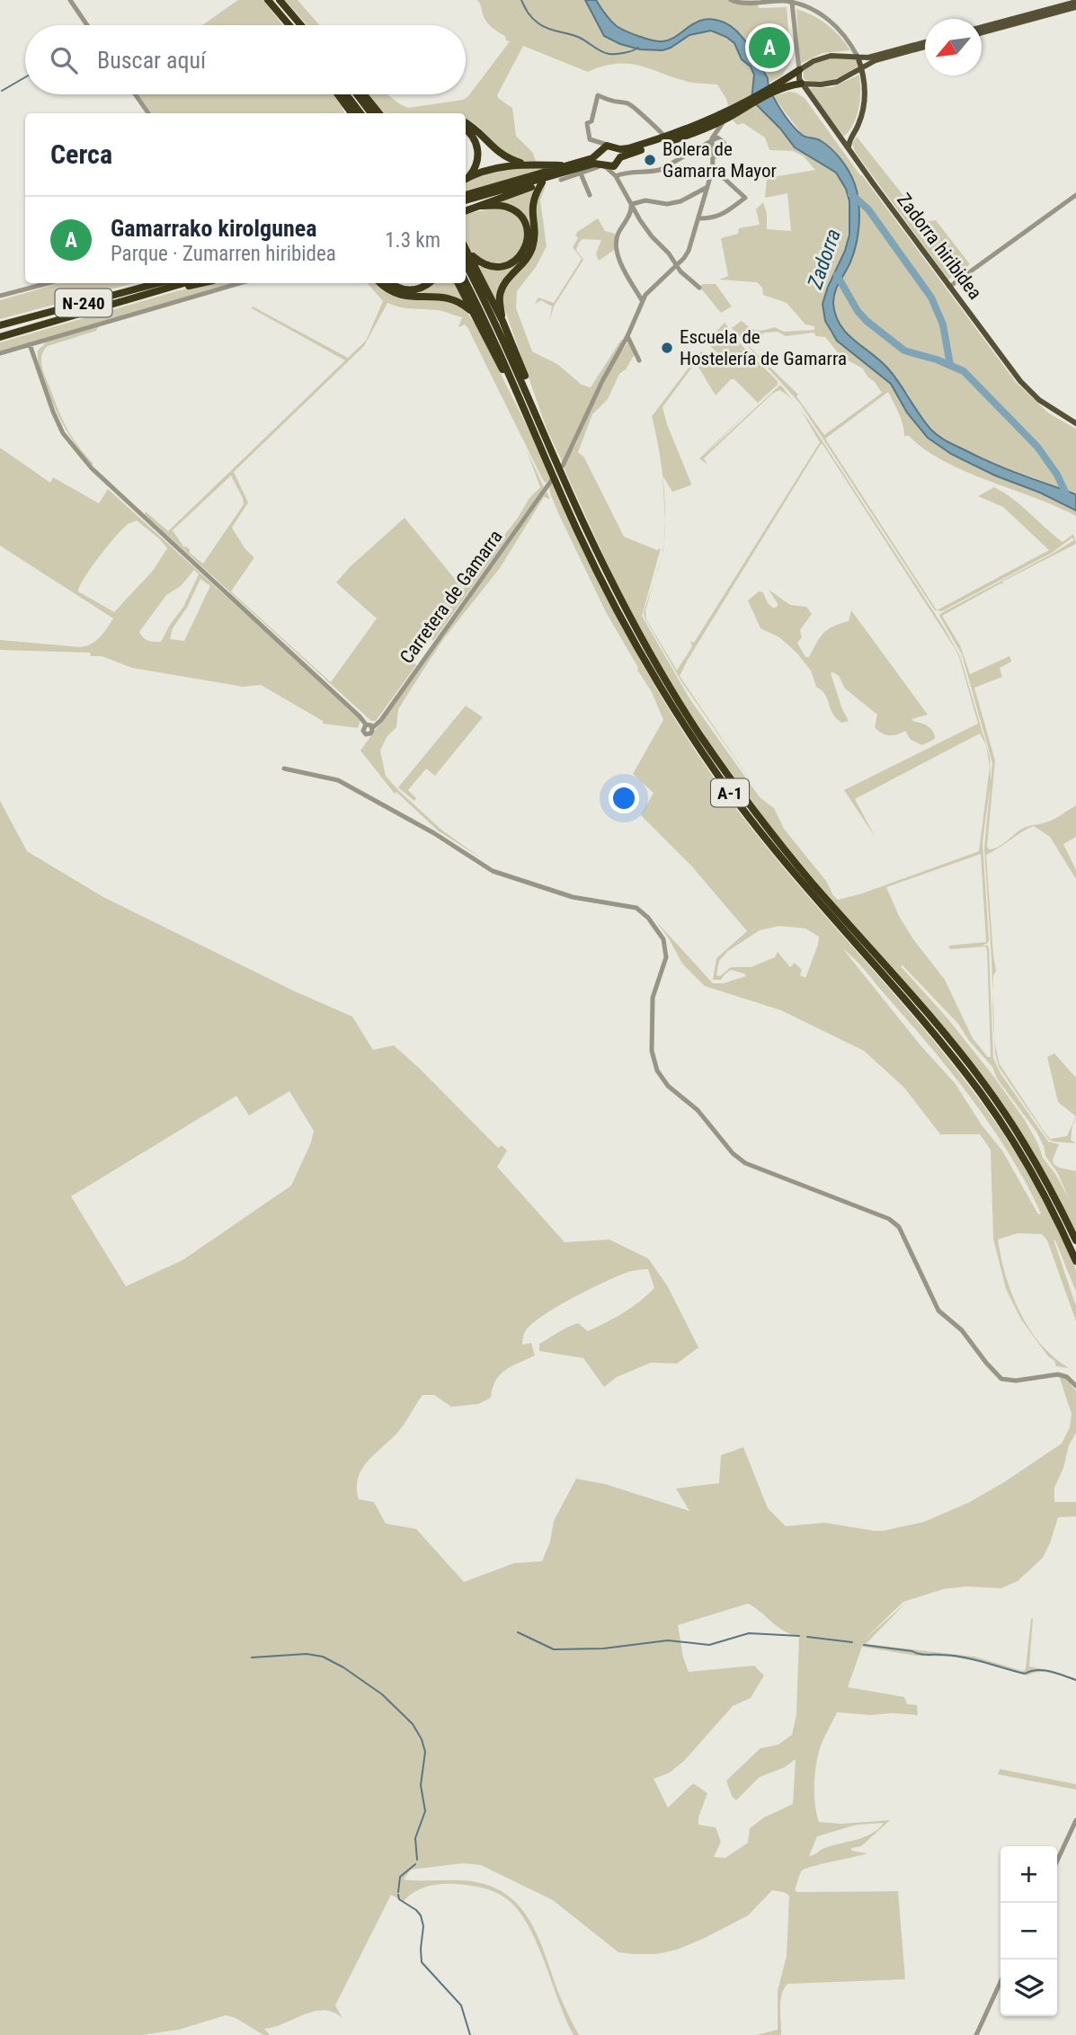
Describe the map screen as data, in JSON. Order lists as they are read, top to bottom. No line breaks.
{"streets":{"highway":["N-240","A-1"],"main road":["Zadorra hiribidea"],"street":["Carretera de Gamarra"]},"water":["Zadorra"],"places":["Bolera de Gamarra Mayor","Escuela de Hostelería de Gamarra"],"north":"bottom left","page":{"pins":"A","search":"Buscar aquí","heading":"Cerca","list":[{"mark":"A","name":"Gamarrako kirolgunea","note":"Parque · Zumarren hiribidea","value":"1.3 km"}],"map_buttons":["+","−"]}}
